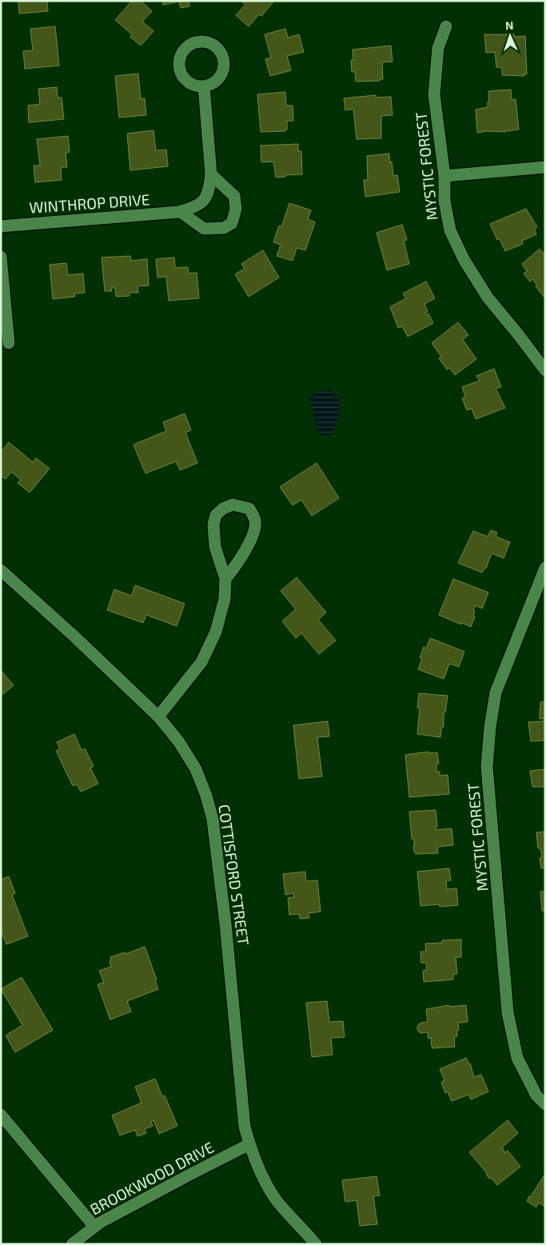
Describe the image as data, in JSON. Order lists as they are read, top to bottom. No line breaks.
{"streets":{"street":["MYSTIC FOREST","WINTHROP DRIVE","COTTISFORD STREET","BROOKWOOD DRIVE"]},"crossings":[["COTTISFORD STREET","BROOKWOOD DRIVE"]],"north":"top"}
